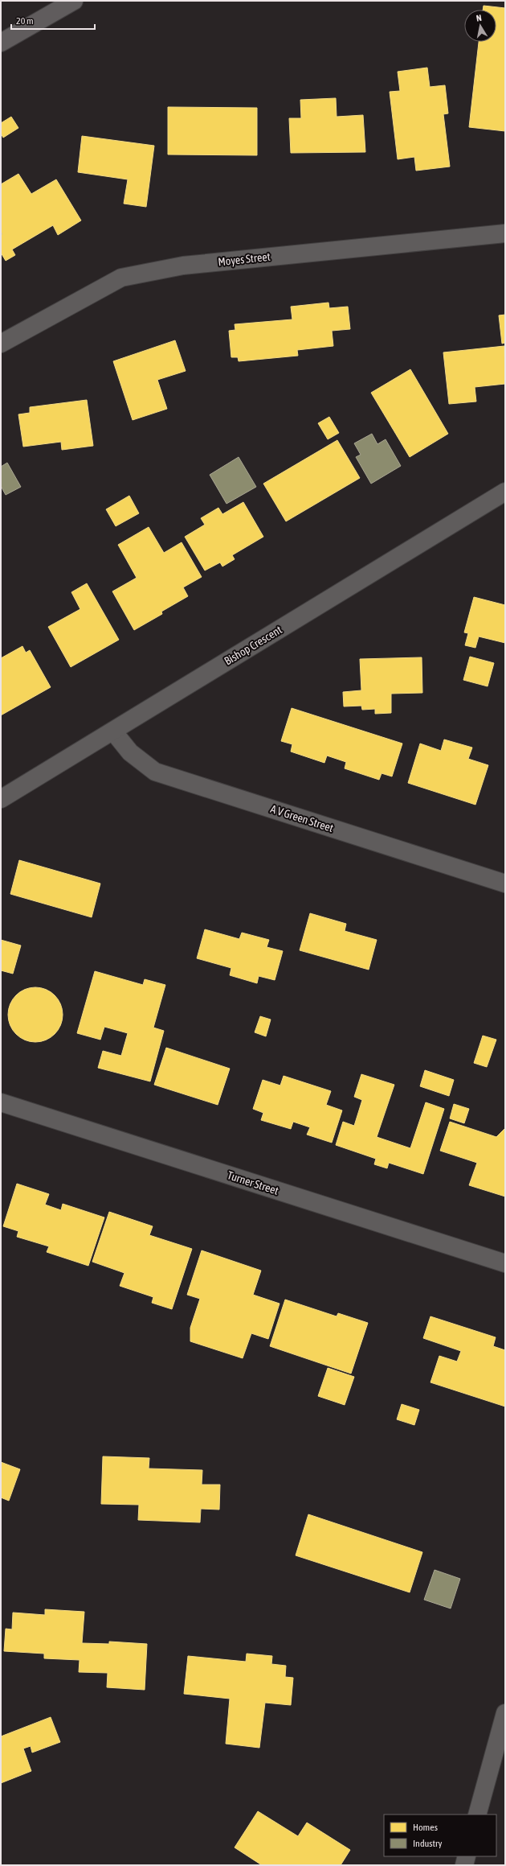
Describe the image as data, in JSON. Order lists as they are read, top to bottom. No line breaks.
{"streets":{"street":["Moyes Street","Bishop Crescent","A V Green Street","Turner Street"]},"crossings":[["Bishop Crescent","A V Green Street"]],"legend":["Homes","Industry"],"scale_bar":"20 m","north":"top"}
